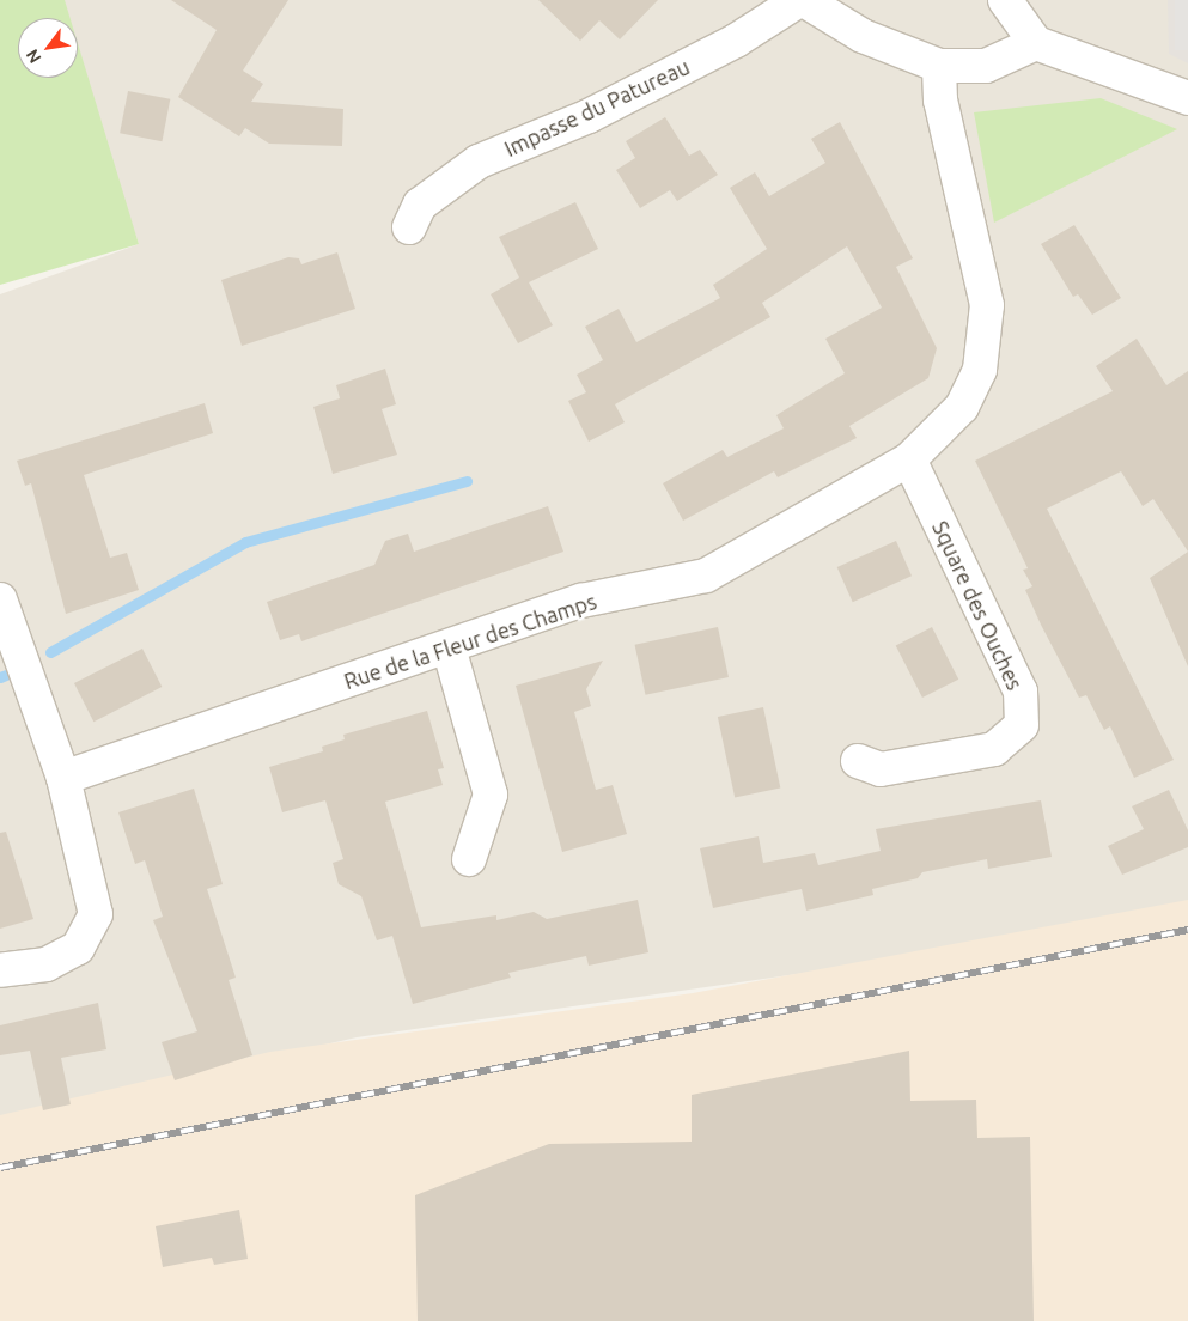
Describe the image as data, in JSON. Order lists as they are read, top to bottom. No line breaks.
{"streets":{"street":["Impasse du Patureau","Square des Ouches","Rue de la Fleur des Champs"]},"crossings":[["Square des Ouches","Rue de la Fleur des Champs"]],"north":"bottom left"}
